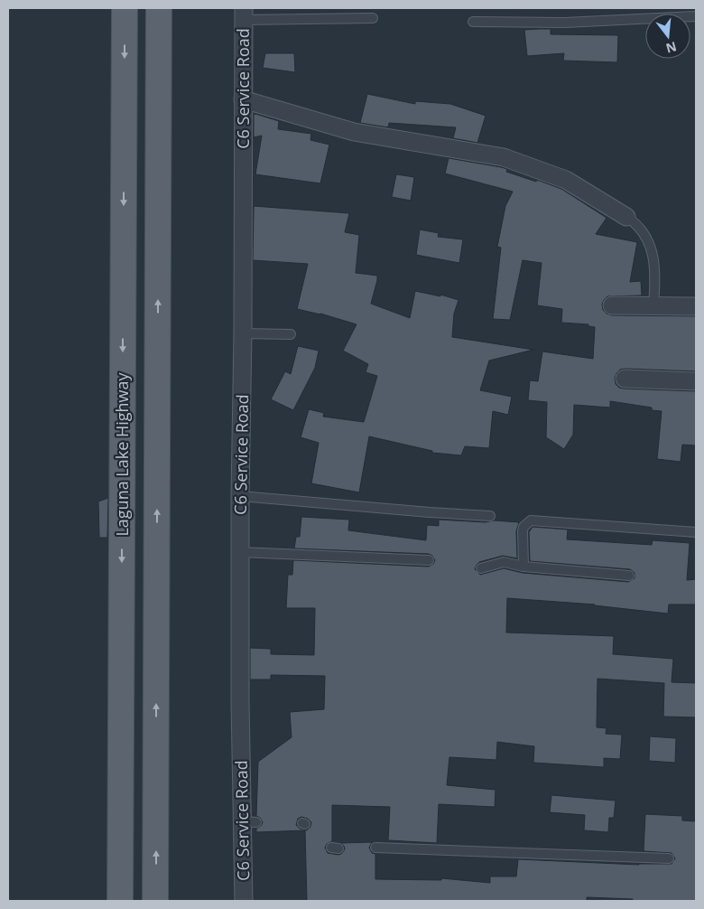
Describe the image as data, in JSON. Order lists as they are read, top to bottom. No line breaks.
{"streets":{"main road":["Laguna Lake Highway"],"street":["C6 Service Road"]},"north":"bottom"}
